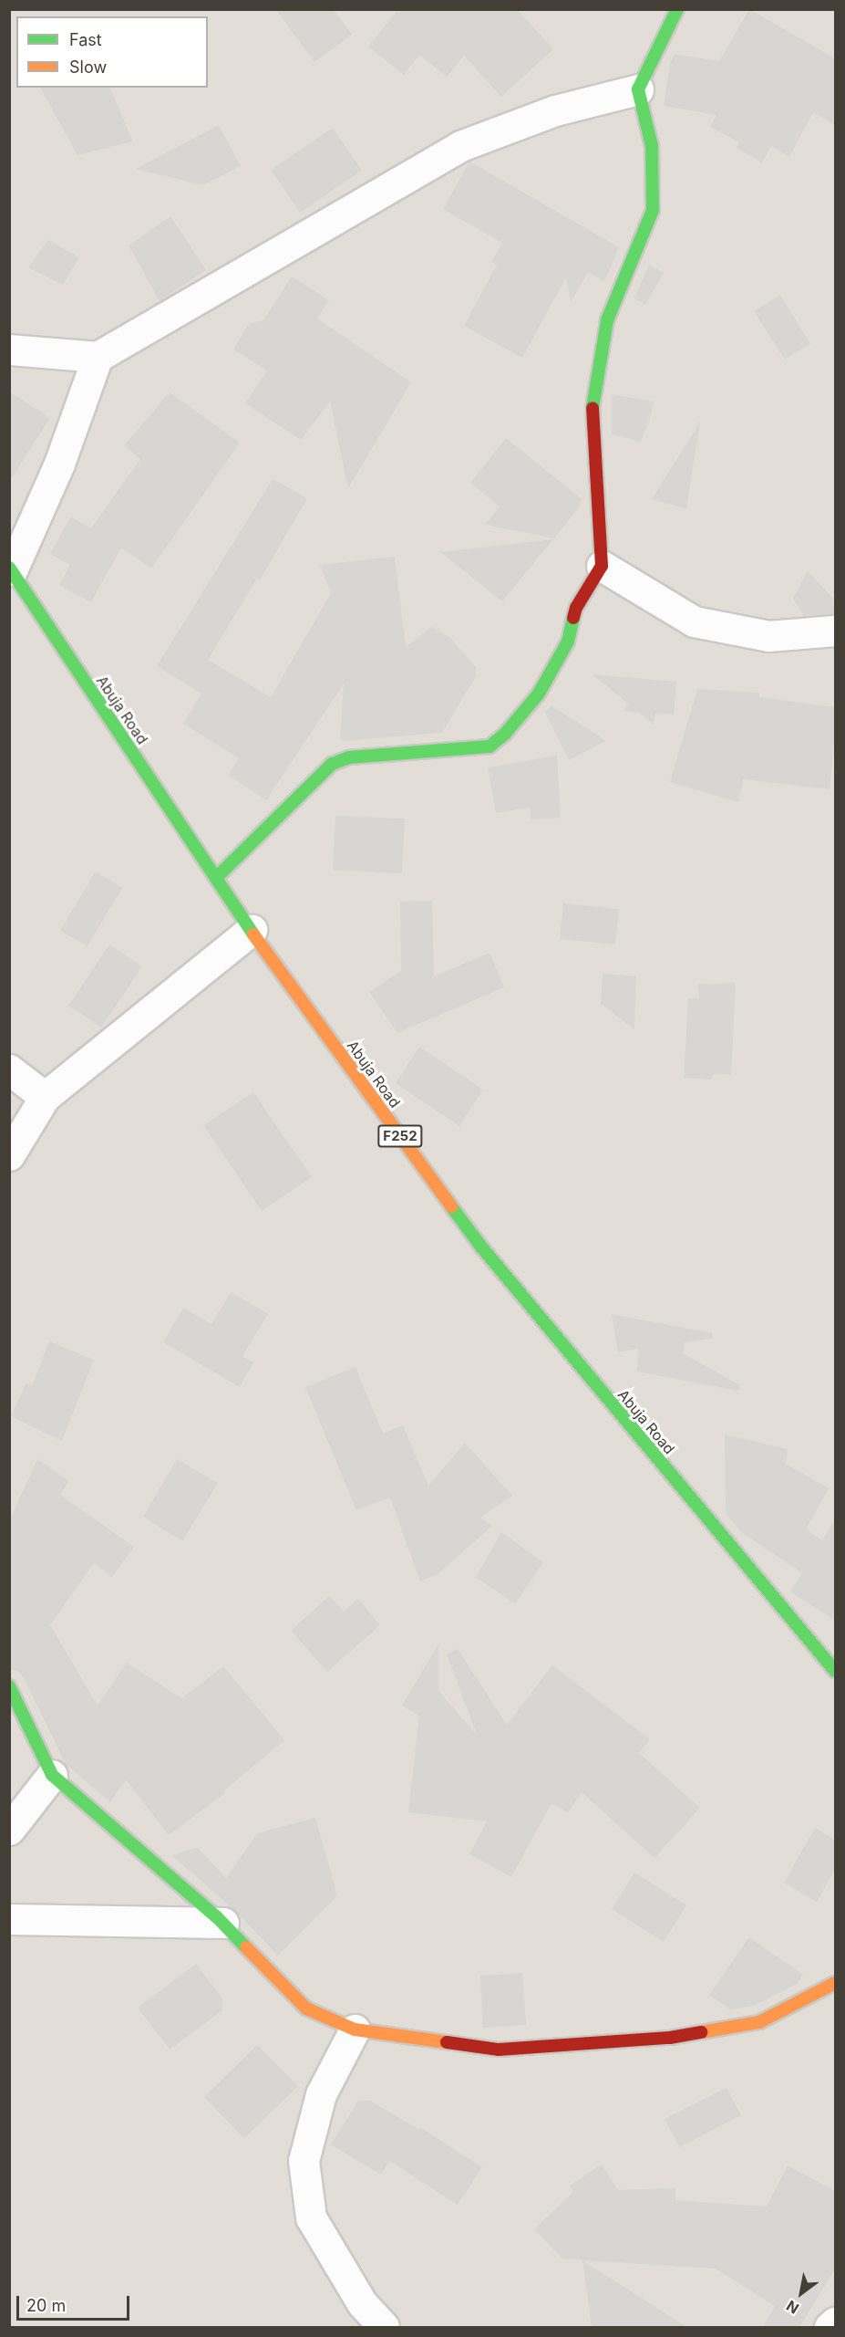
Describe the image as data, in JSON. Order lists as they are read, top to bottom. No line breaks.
{"streets":{"street":["Abuja Road","F252"]},"legend":["Fast","Slow"],"scale_bar":"20 m","north":"bottom left"}
